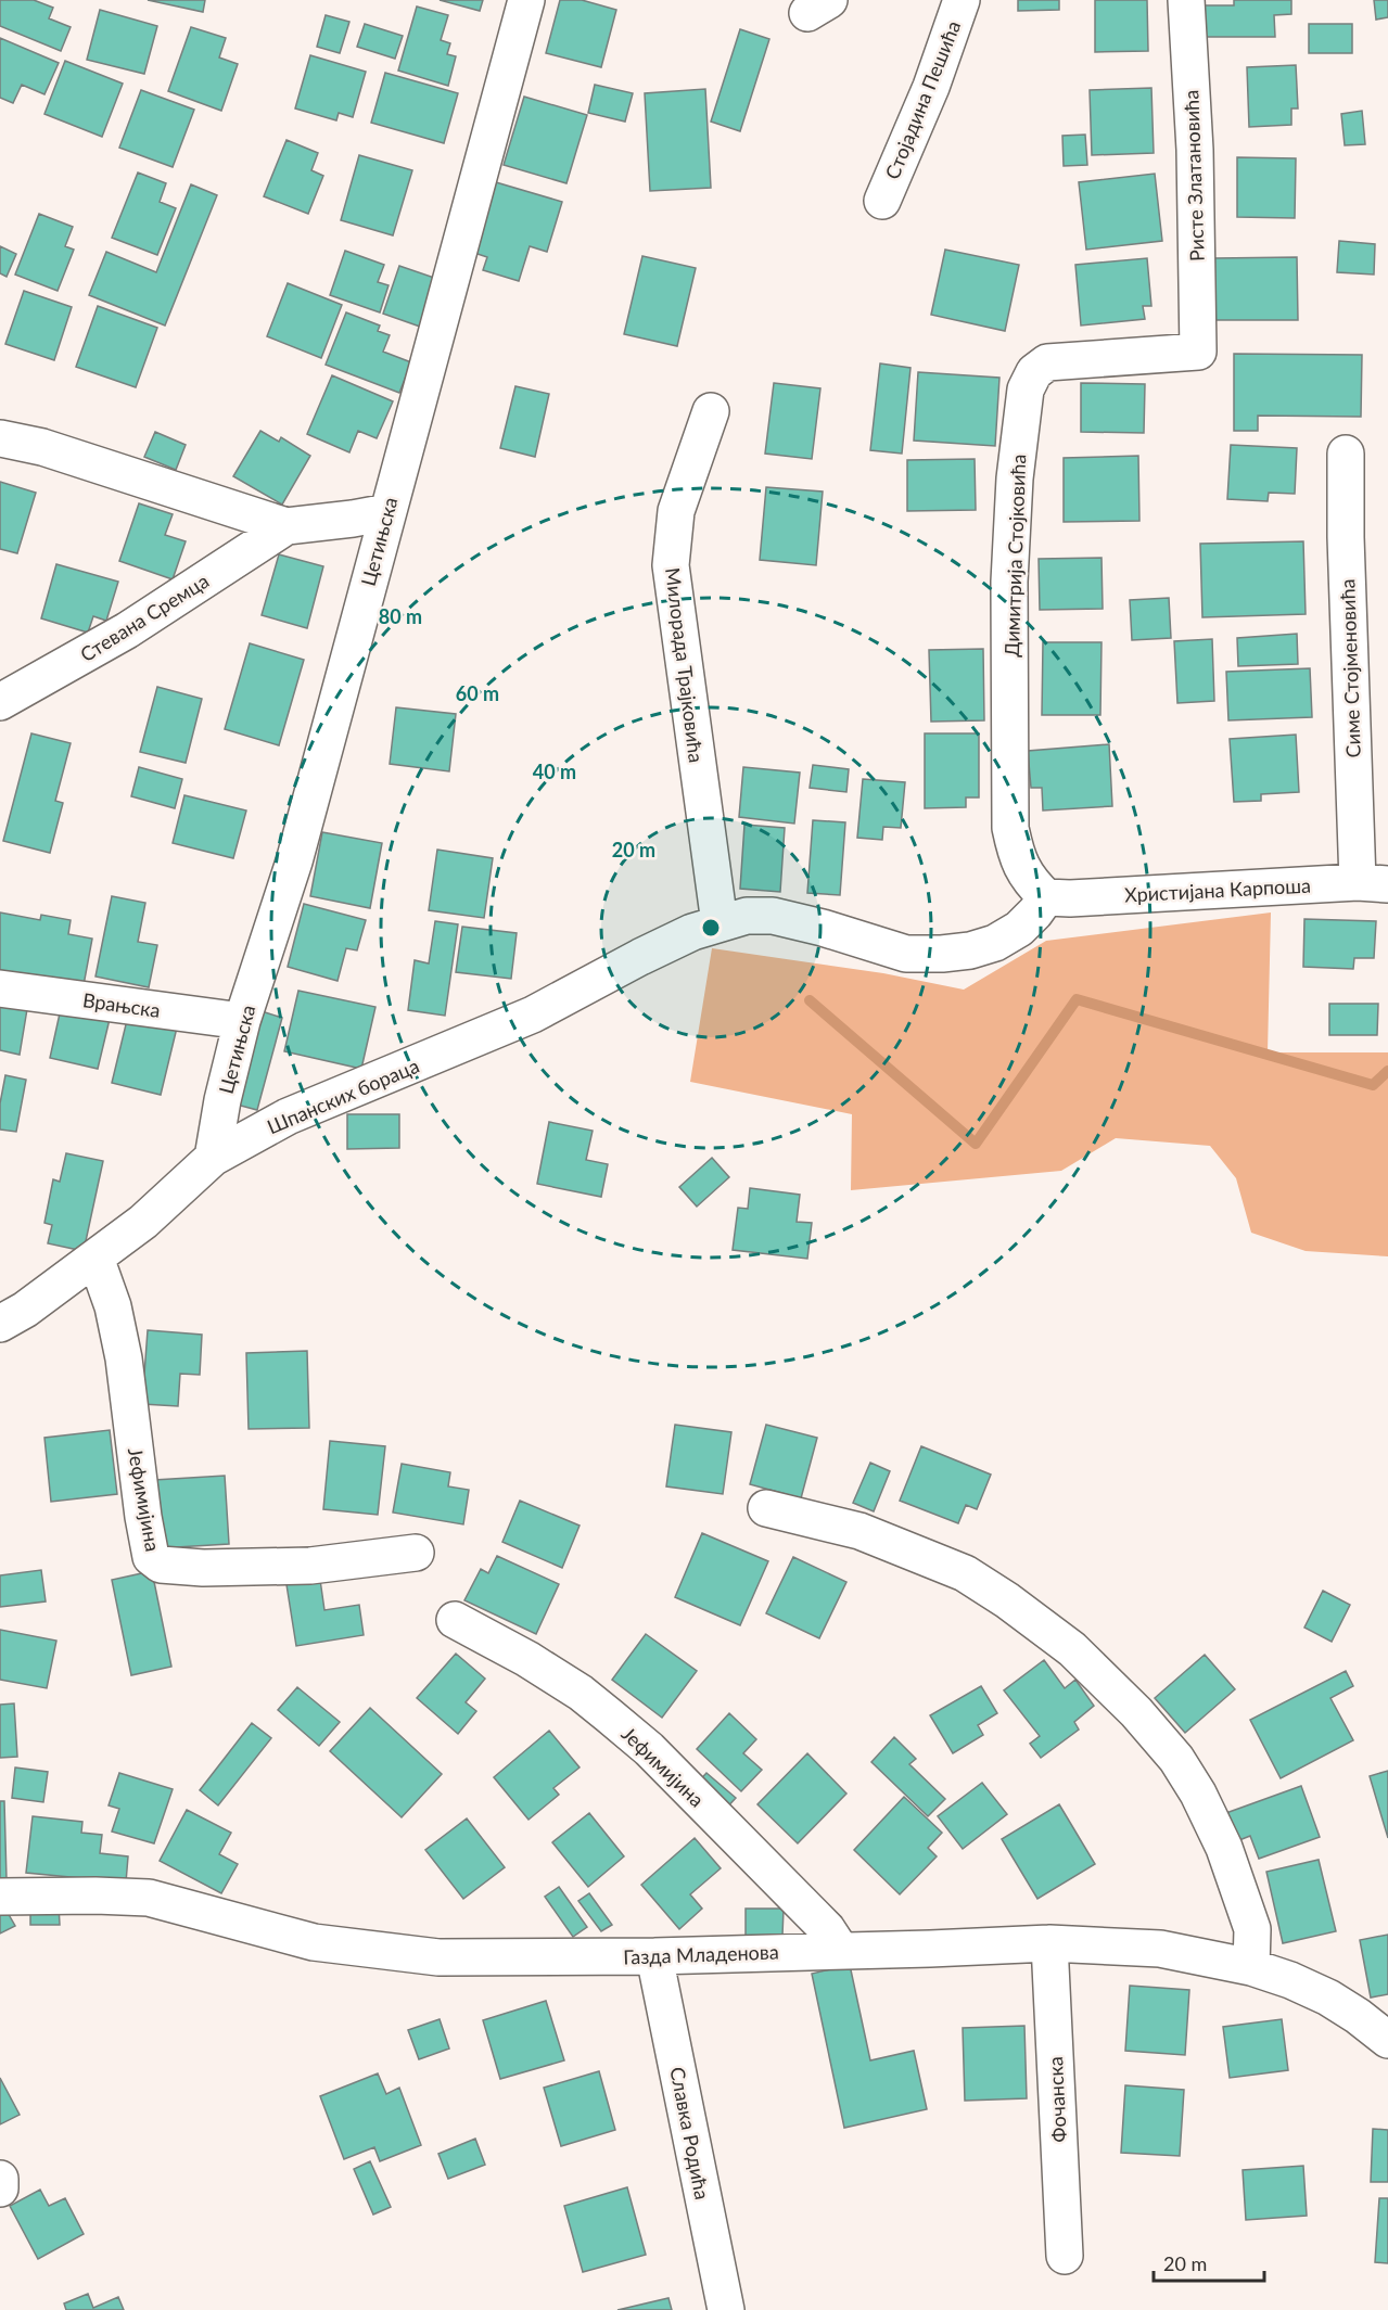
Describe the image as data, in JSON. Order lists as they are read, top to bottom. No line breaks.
{"streets":{"street":["Стојадина Пешића","Ристе Златановића","Цетињска","Димитрија Стојковића","Стевана Сремца","Милорада Трајковића","Симе Стојменовића","Христијана Карпоша","Врањска","Шпанских бораца","Јефимијина","Газда Младенова","Фочанска","Славка Родића"]},"crossings":[["Ристе Златановића","Димитрија Стојковића"],["Цетињска","Стевана Сремца"],["Цетињска","Врањска"],["Цетињска","Шпанских бораца"],["Димитрија Стојковића","Христијана Карпоша"],["Димитрија Стојковића","Шпанских бораца"],["Милорада Трајковића","Шпанских бораца"],["Симе Стојменовића","Христијана Карпоша"],["Христијана Карпоша","Шпанских бораца"],["Шпанских бораца","Јефимијина"],["Јефимијина","Газда Младенова"],["Газда Младенова","Фочанска"],["Газда Младенова","Славка Родића"]],"scale_bar":"20 m","rings":["80 m","60 m","40 m","20 m"]}
